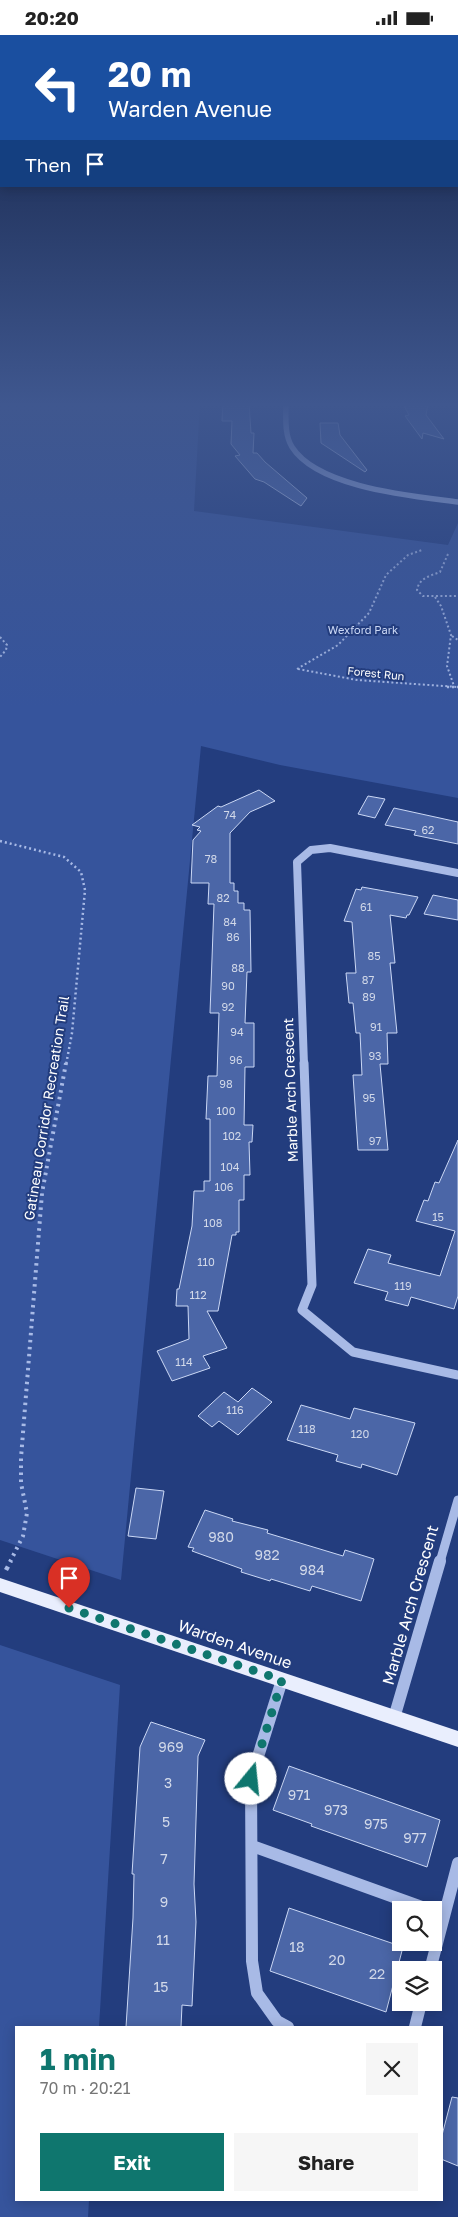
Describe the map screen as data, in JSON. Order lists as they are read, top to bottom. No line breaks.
{"streets":{"main road":["Warden Avenue"],"street":["Marble Arch Crescent"],"path":["Forest Run","Gatineau Corridor Recreation Trail"]},"crossings":[["Marble Arch Crescent","Warden Avenue"],["Gatineau Corridor Recreation Trail","Warden Avenue"]],"parks":["Wexford Park"],"house_numbers":["74","62","78","82","61","84","86","85","88","87","90","89","92","91","94","93","96","98","95","100","102","97","104","106","15","108","110","119","112","114","116","118","120","980","982","984","969","3","971","973","5","975","977","7","9","11","18","20","22","15"],"page":{"status":"20:20","turn":["20 m","Warden Avenue"],"then":"Then","heading":["1 min","70 m · 20:21"],"buttons":["Exit","Share"]}}
